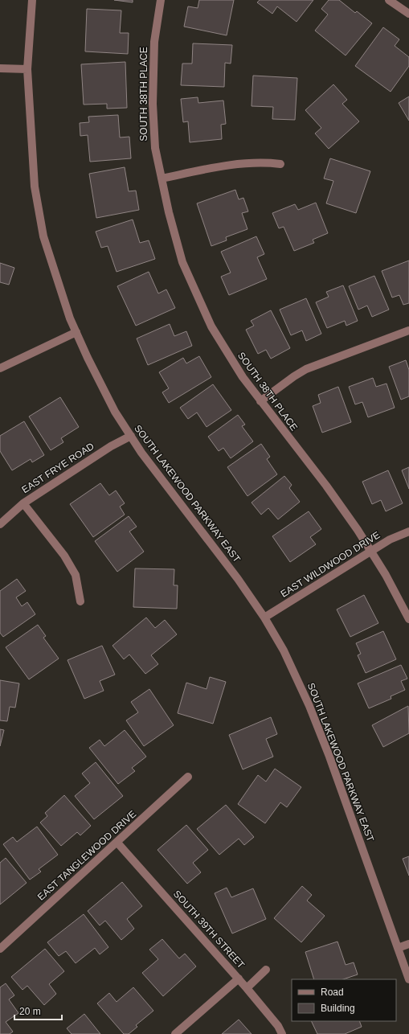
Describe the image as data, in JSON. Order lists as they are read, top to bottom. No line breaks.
{"streets":{"street":["SOUTH 38TH PLACE","EAST FRYE ROAD","SOUTH LAKEWOOD PARKWAY EAST","EAST WILDWOOD DRIVE","EAST TANGLEWOOD DRIVE","SOUTH 39TH STREET"]},"crossings":[["SOUTH 38TH PLACE","EAST WILDWOOD DRIVE"],["EAST FRYE ROAD","SOUTH LAKEWOOD PARKWAY EAST"],["SOUTH LAKEWOOD PARKWAY EAST","EAST WILDWOOD DRIVE"],["EAST TANGLEWOOD DRIVE","SOUTH 39TH STREET"]],"legend":["Road","Building"],"scale_bar":"20 m"}
